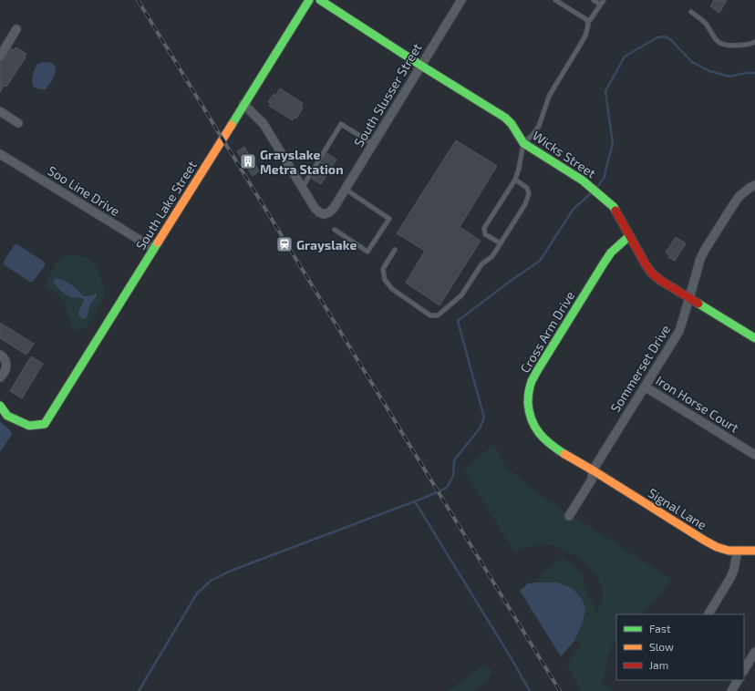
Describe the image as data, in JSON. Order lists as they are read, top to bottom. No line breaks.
{"streets":{"street":["South Slusser Street","Wicks Street","Soo Line Drive","South Lake Street","Cross Arm Drive","Sommerset Drive","Iron Horse Court","Signal Lane"]},"crossings":[["South Slusser Street","Wicks Street"],["Wicks Street","Cross Arm Drive"],["Wicks Street","Sommerset Drive"],["Soo Line Drive","South Lake Street"],["Cross Arm Drive","Sommerset Drive"],["Cross Arm Drive","Signal Lane"],["Sommerset Drive","Iron Horse Court"],["Sommerset Drive","Signal Lane"]],"places":{"building":["Grayslake Metra Station"],"station":["Grayslake"]},"legend":["Fast","Slow","Jam"]}
